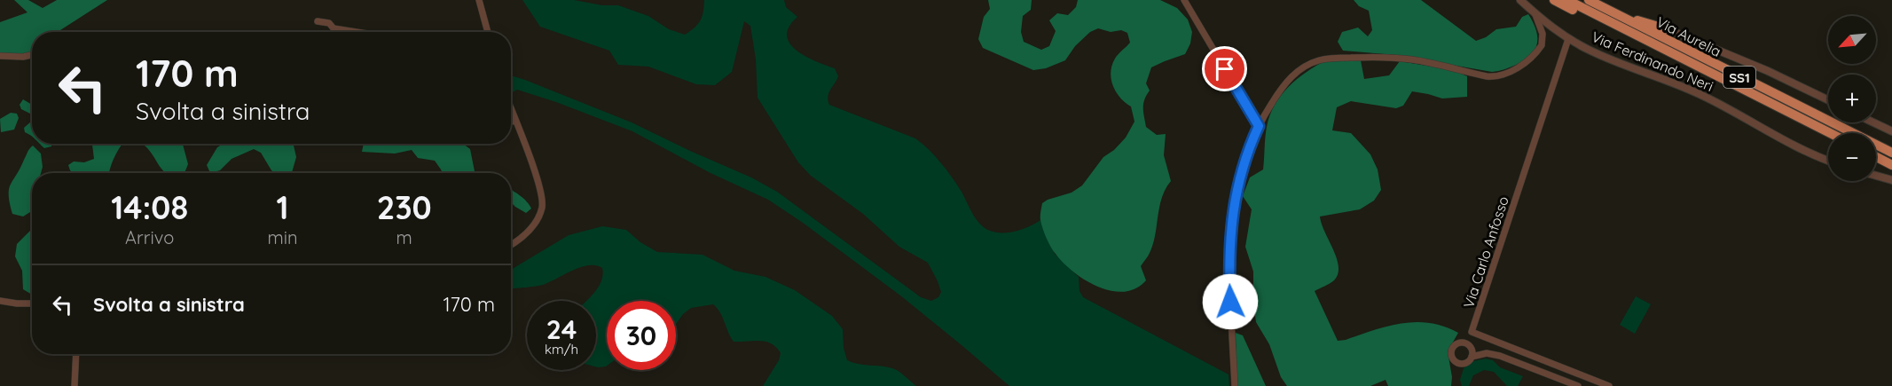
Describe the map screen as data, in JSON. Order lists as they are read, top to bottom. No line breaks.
{"streets":{"highway":["Via Aurelia","SS1"],"street":["Via Ferdinando Neri","Via Carlo Anfosso"]},"crossings":[["Via Ferdinando Neri","Via Carlo Anfosso"]],"north":"bottom left","page":{"map_buttons":["+","−"],"turn":["170 m","Svolta a sinistra"],"eta":["14:08","Arrivo","1","min","230","m"],"list":[{"name":"Svolta a sinistra","value":"170 m"}],"speed":"24 km/h","limit":"30"}}
